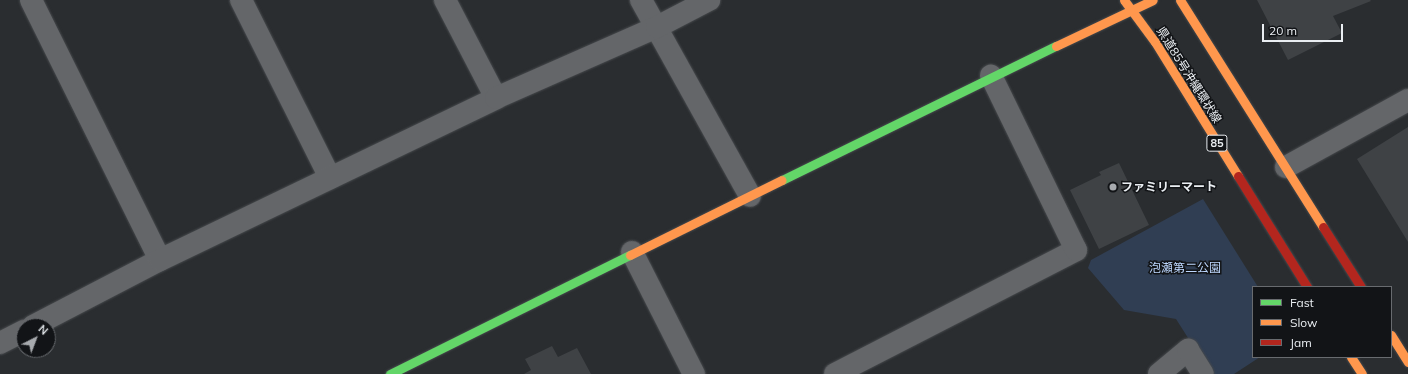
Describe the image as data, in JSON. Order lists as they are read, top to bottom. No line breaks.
{"streets":{"street":["県道85号沖縄環状線","85"]},"parks":["泡瀬第二公園"],"places":["ファミリーマート"],"legend":["Fast","Slow","Jam"],"scale_bar":"20 m","north":"top right"}
